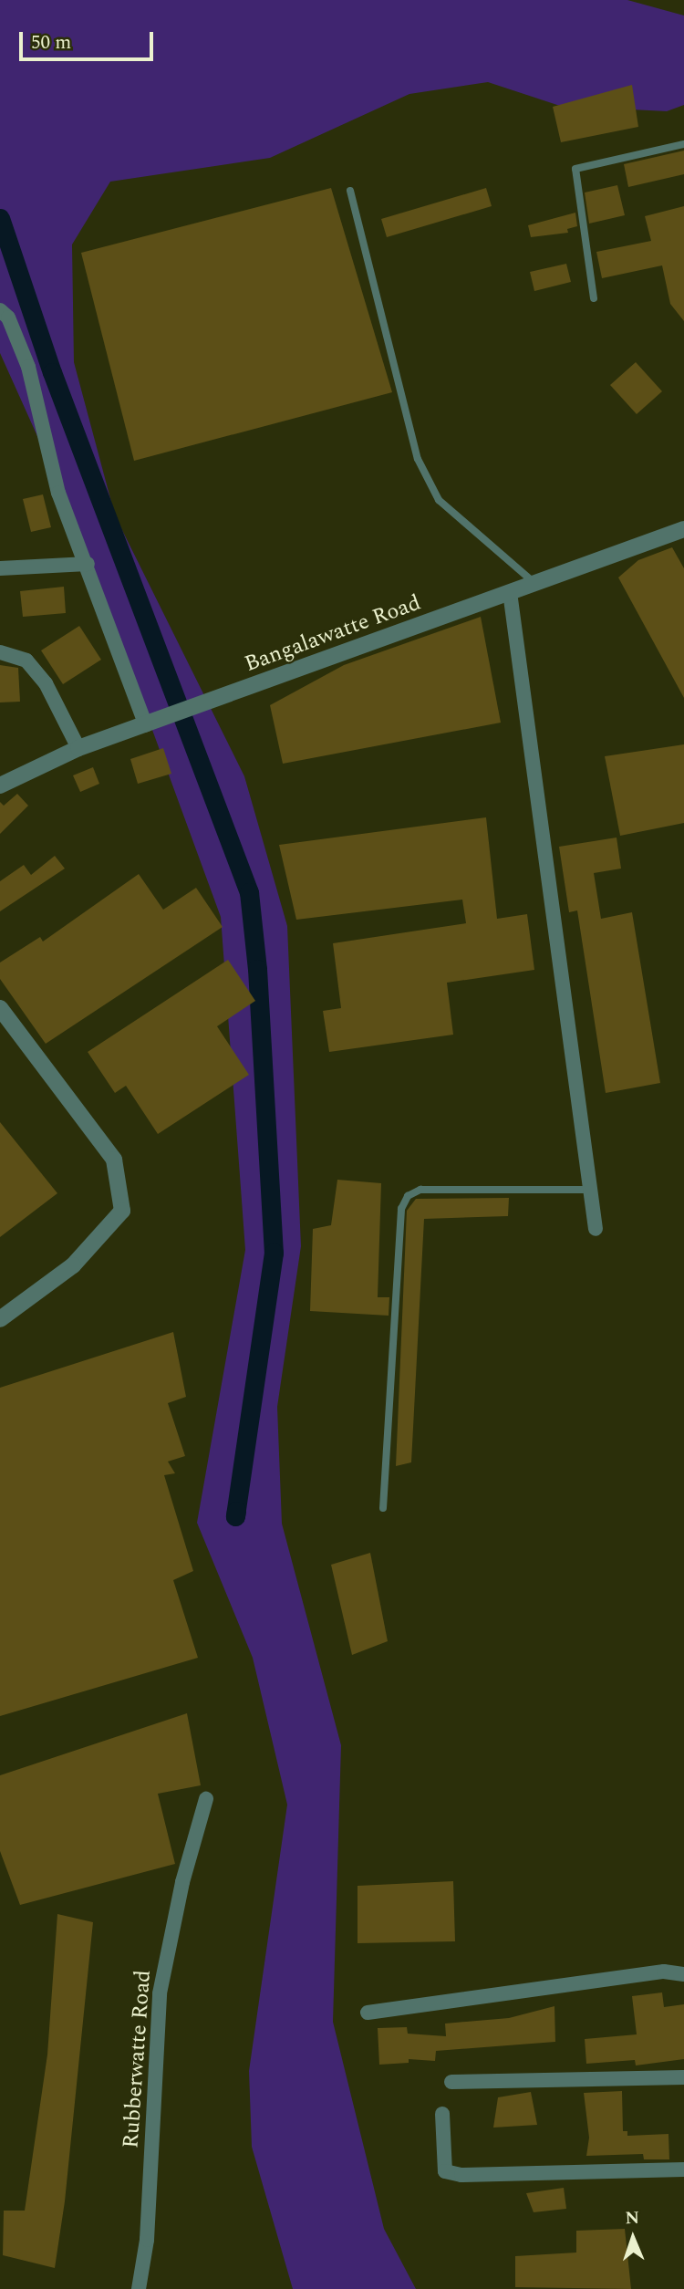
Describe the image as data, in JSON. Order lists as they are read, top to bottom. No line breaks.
{"streets":{"street":["Bangalawatte Road","Rubberwatte Road"]},"scale_bar":"50 m","north":"top"}
